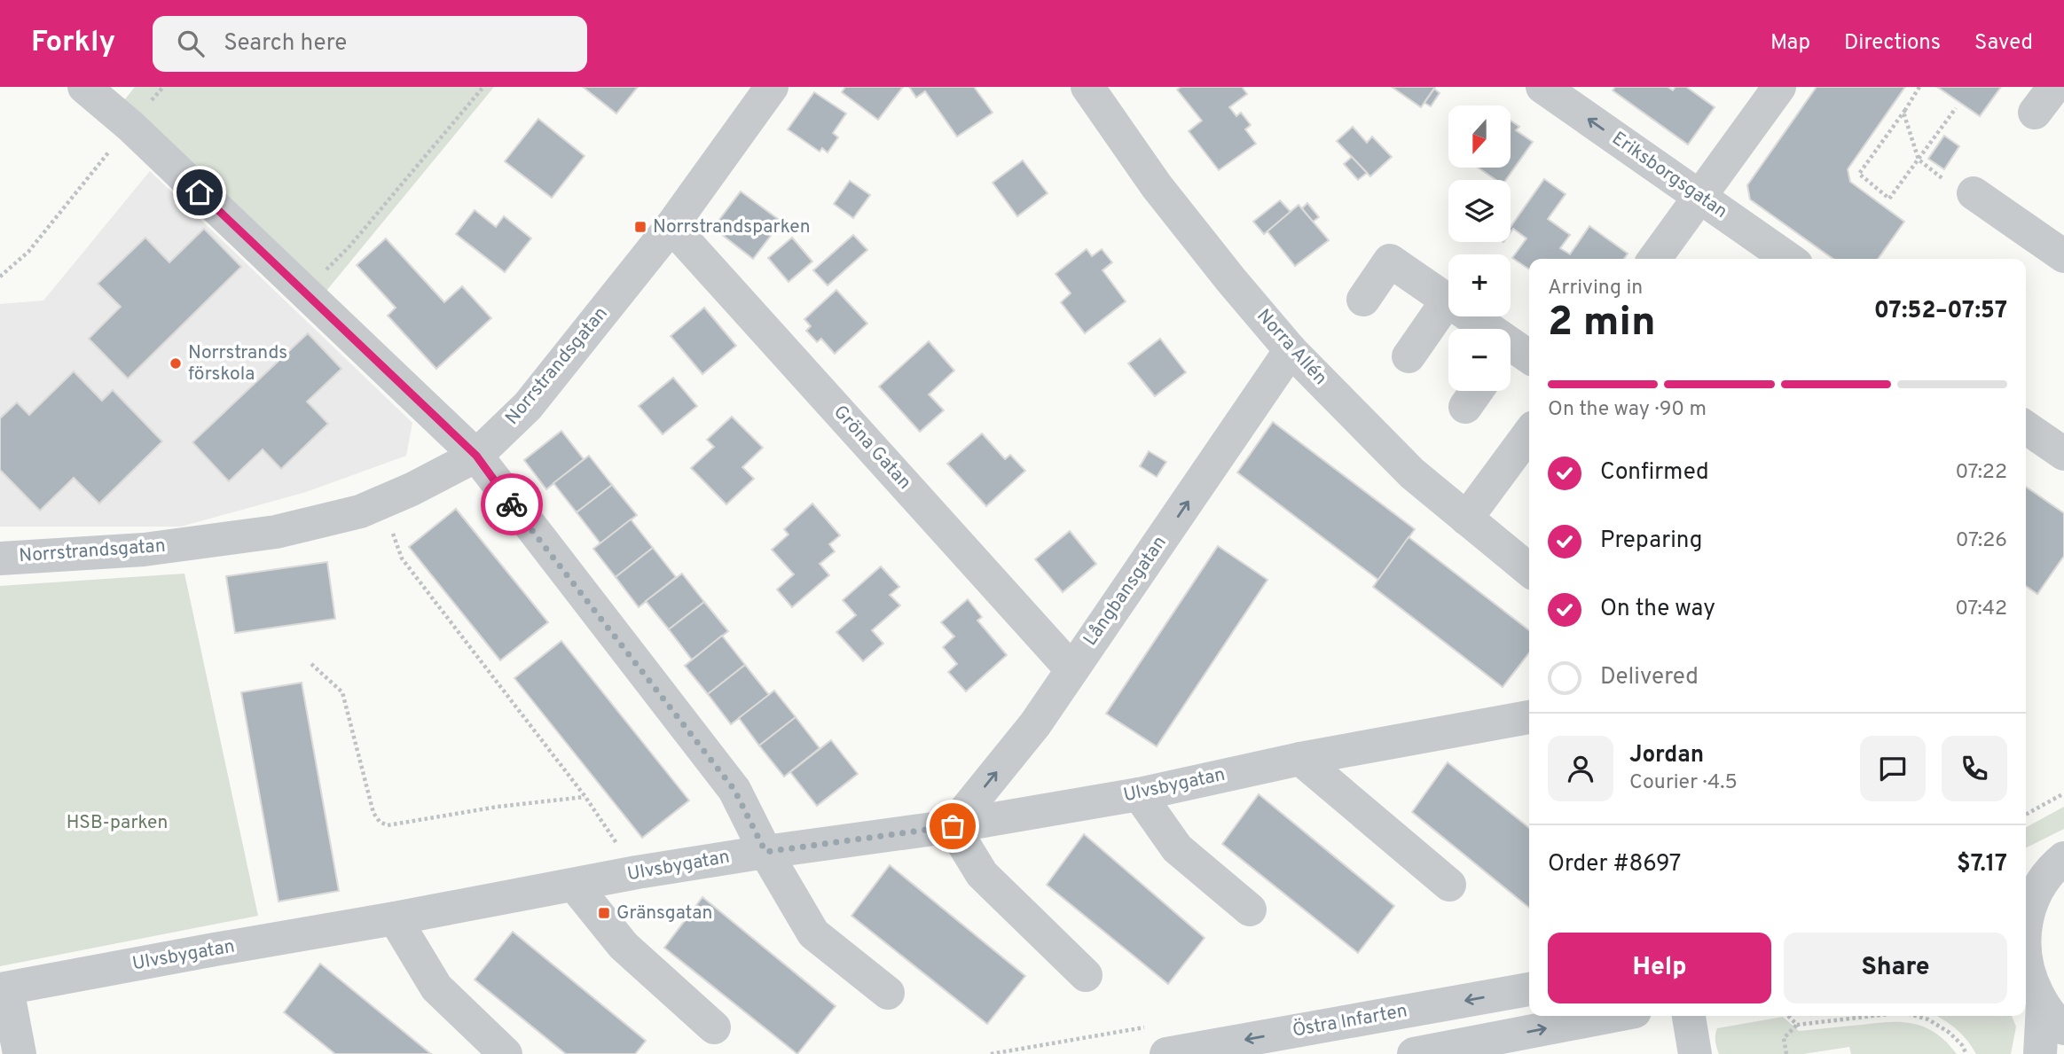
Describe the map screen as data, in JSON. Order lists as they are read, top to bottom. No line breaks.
{"streets":{"street":["Eriksborgsgatan","Norra Allén","Norrstrandsgatan","Gröna Gatan","Långbansgatan","Ulvsbygatan","Östra Infarten"]},"crossings":[["Norra Allén","Långbansgatan"],["Norrstrandsgatan","Gröna Gatan"],["Gröna Gatan","Långbansgatan"],["Långbansgatan","Ulvsbygatan"]],"one_way":["Långbansgatan"],"parks":["HSB-parken"],"places":{"transit":["Norrstrandsparken","Gränsgatan"],"other":["Norrstrands förskola"]},"north":"bottom","page":{"header":"Forkly","search":"Search here","nav":["Map","Directions","Saved"],"map_buttons":["+","−"],"heading":["2 min","Arriving in","07:52–07:57"],"panel":["Jordan","Courier · 4.5","Order #8697","$7.17"],"bar":"On the way · 90 m","list":[["Confirmed","07:22"],["Preparing","07:26"],["On the way","07:42"],"Delivered"],"buttons":["Help","Share"]}}
